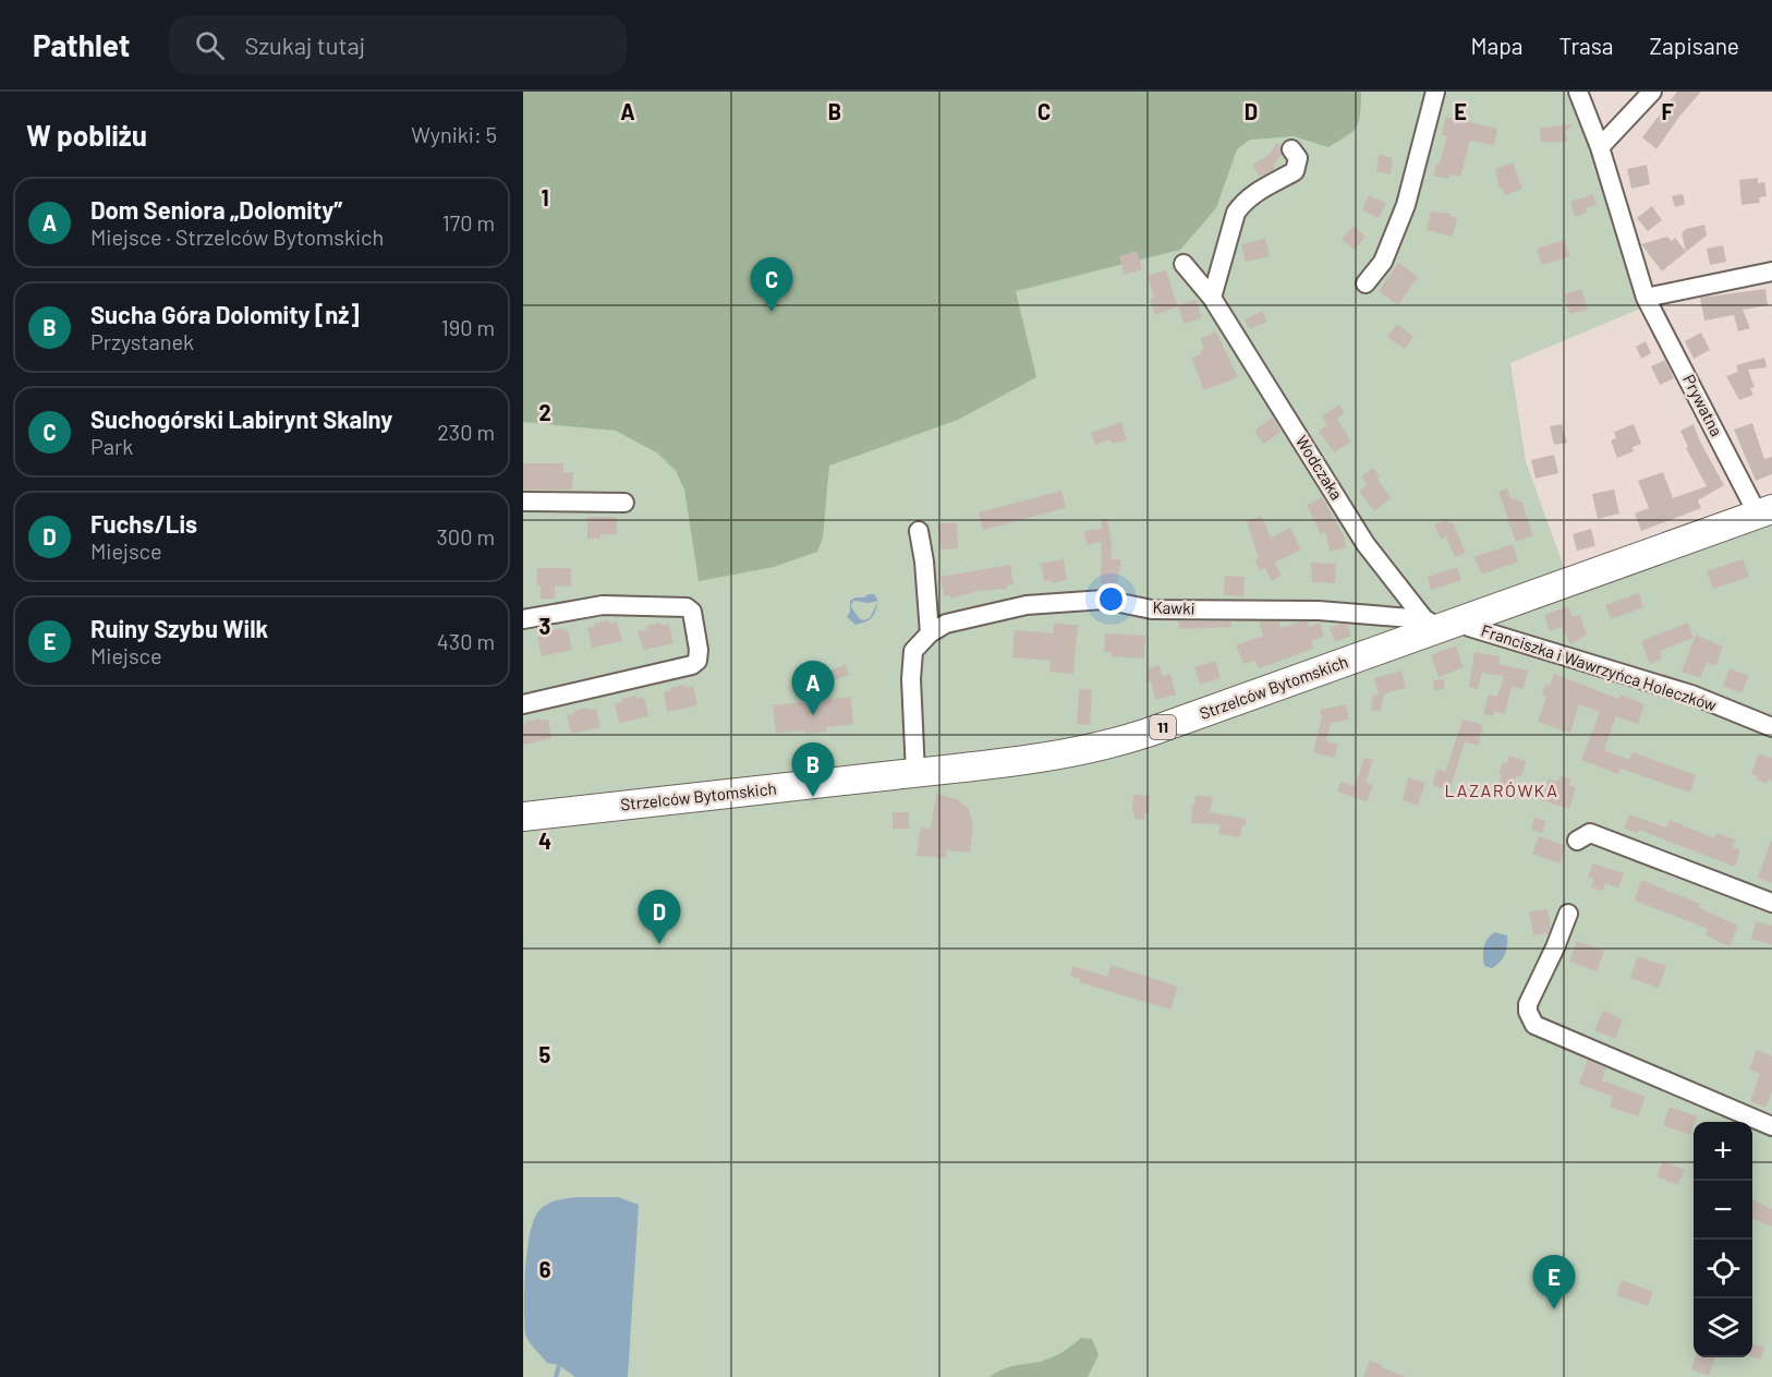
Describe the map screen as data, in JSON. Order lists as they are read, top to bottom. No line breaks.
{"streets":{"highway":["Strzelców Bytomskich","11"],"street":["Prywatna","Wodczaka","Kawki","Franciszka i Wawrzyńca Holeczków"]},"crossings":[["Prywatna","Strzelców Bytomskich"],["Wodczaka","Kawki"],["Wodczaka","Strzelców Bytomskich"],["Kawki","Strzelców Bytomskich"],["Franciszka i Wawrzyńca Holeczków","Strzelców Bytomskich"]],"districts":["LAZARÓWKA"],"page":{"header":"Pathlet","search":"Szukaj tutaj","nav":["Mapa","Trasa","Zapisane"],"heading":["W pobliżu","Wyniki: 5"],"list":[{"mark":"A","name":"Dom Seniora „Dolomity”","note":"Miejsce · Strzelców Bytomskich","value":"170 m"},{"mark":"B","name":"Sucha Góra Dolomity [nż]","note":"Przystanek","value":"190 m"},{"mark":"C","name":"Suchogórski Labirynt Skalny","note":"Park","value":"230 m"},{"mark":"D","name":"Fuchs/Lis","note":"Miejsce","value":"300 m"},{"mark":"E","name":"Ruiny Szybu Wilk","note":"Miejsce","value":"430 m"}],"pins":["C","A","B","D","E"],"map_buttons":["+","−"]},"grid":{"columns":["A","B","C","D","E","F"],"rows":["1","2","3","4","5","6"]}}
